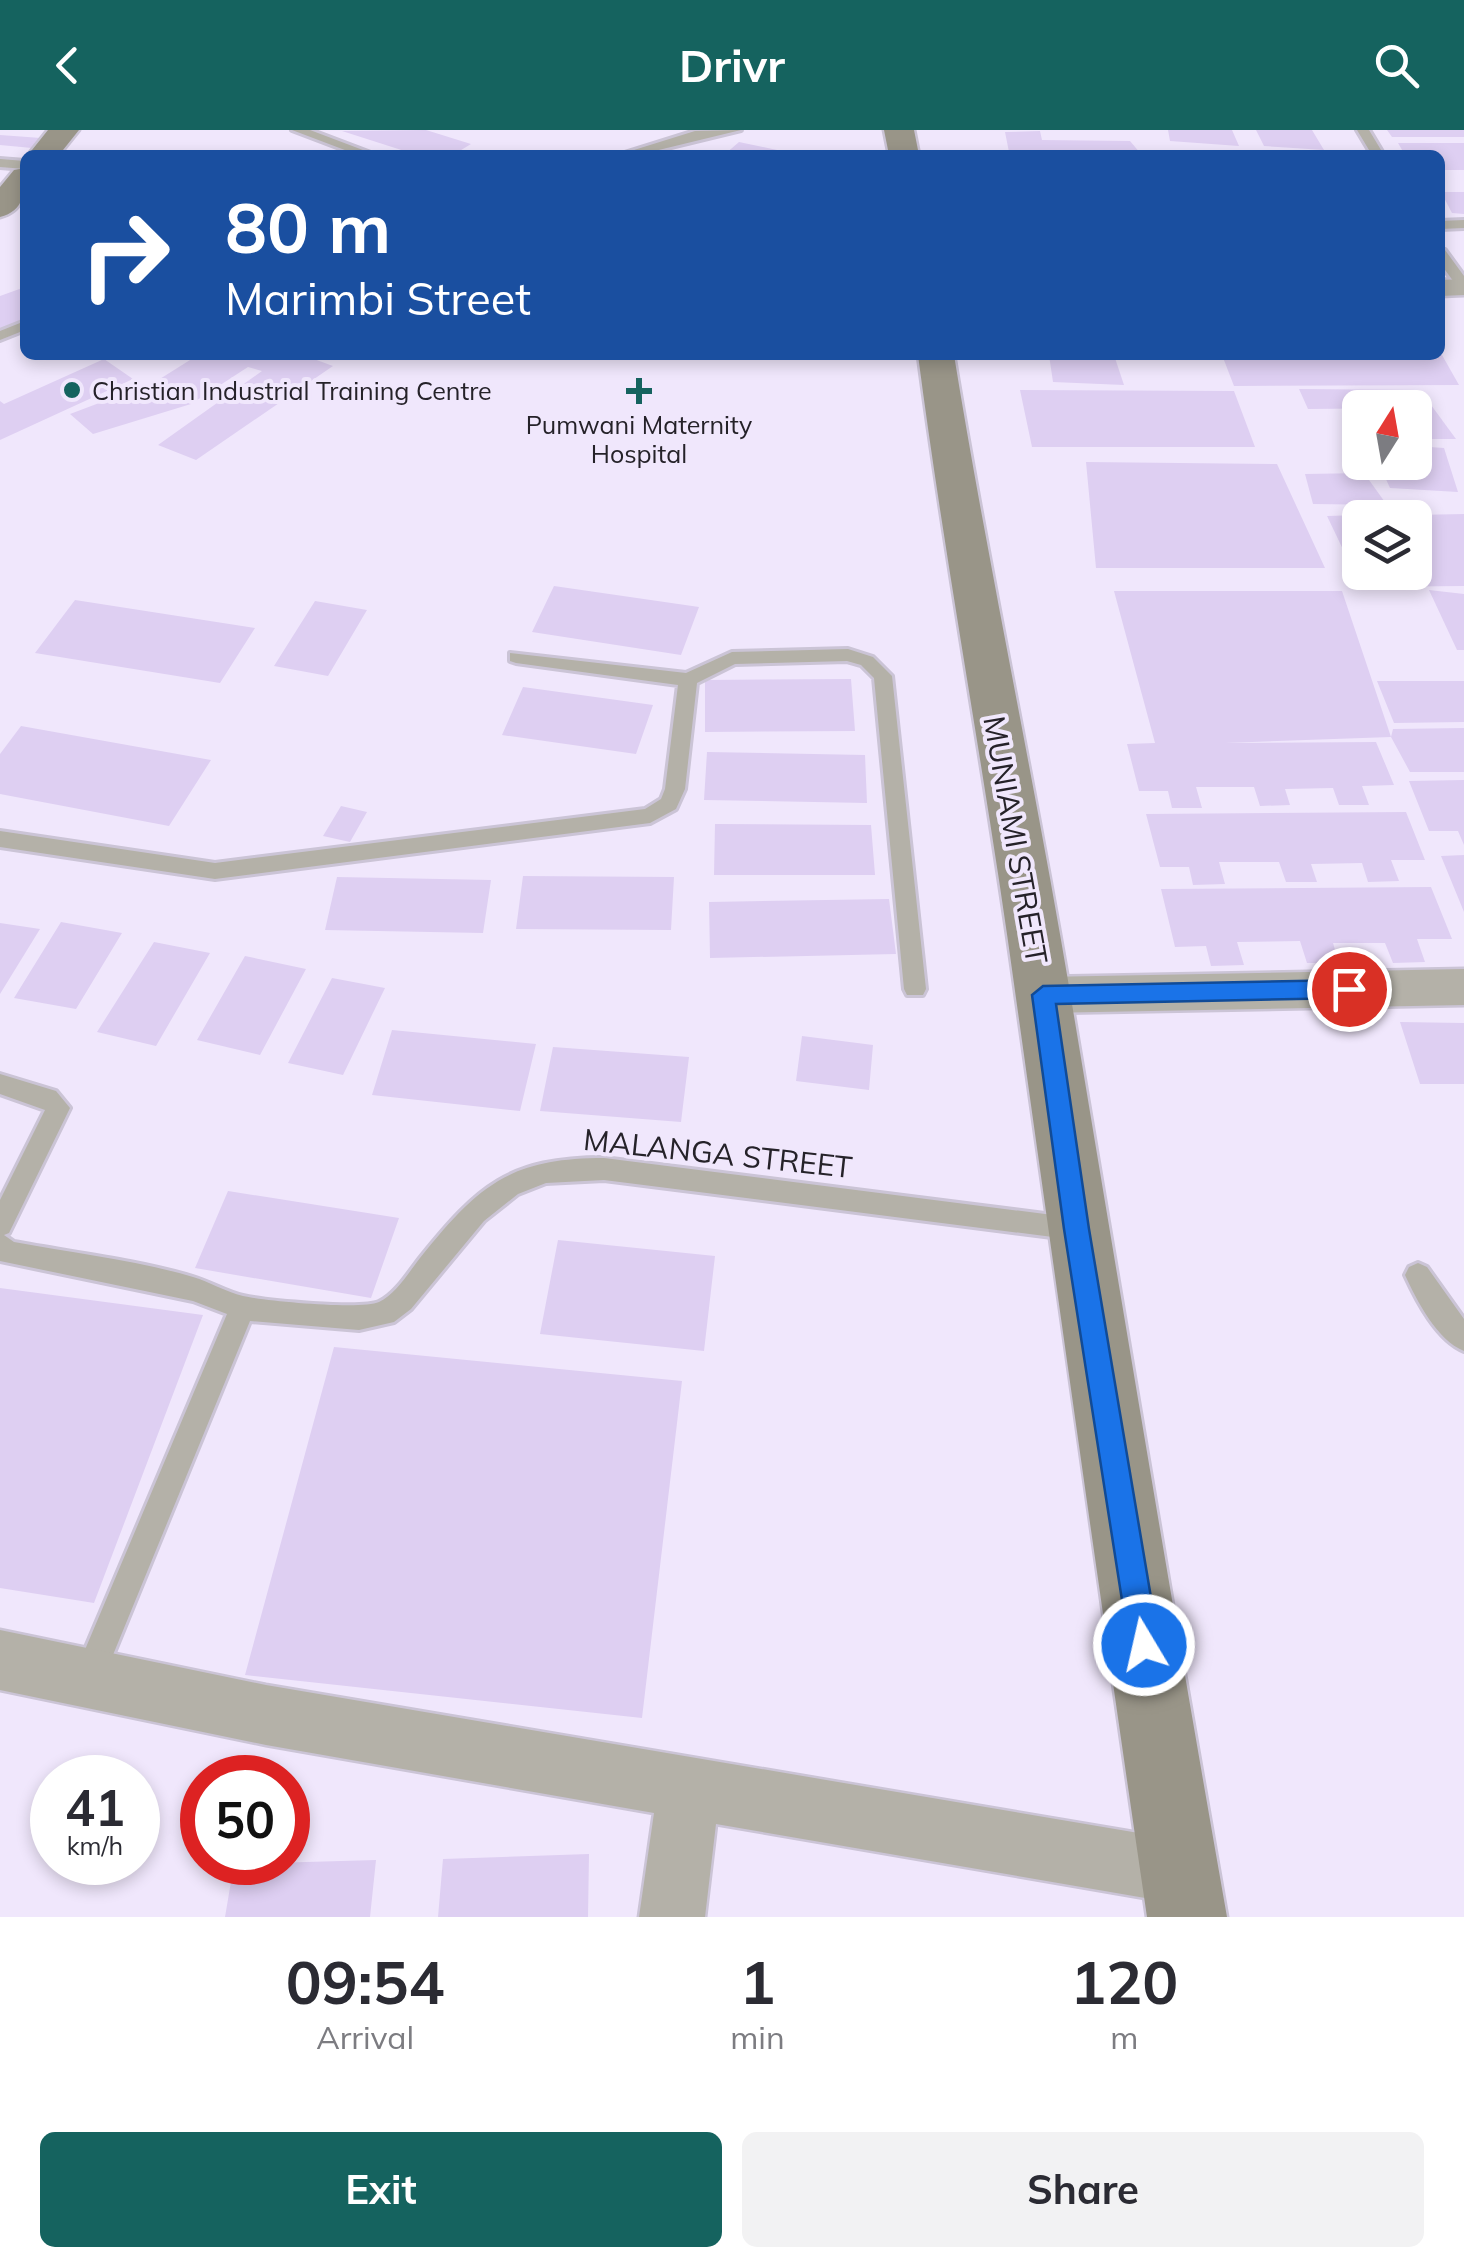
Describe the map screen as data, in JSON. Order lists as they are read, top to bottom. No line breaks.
{"streets":{"main road":["MUNIAMI STREET"],"lane":["MALANGA STREET"]},"crossings":[["MUNIAMI STREET","MALANGA STREET"]],"places":{"other":["Christian Industrial Training Centre"],"health":["Pumwani Maternity Hospital"]},"north":"top","page":{"header":"Drivr","turn":["80 m","Marimbi Street"],"speed":"41 km/h","limit":"50","eta":["09:54","Arrival","1","min","120","m"],"buttons":["Exit","Share"]}}
